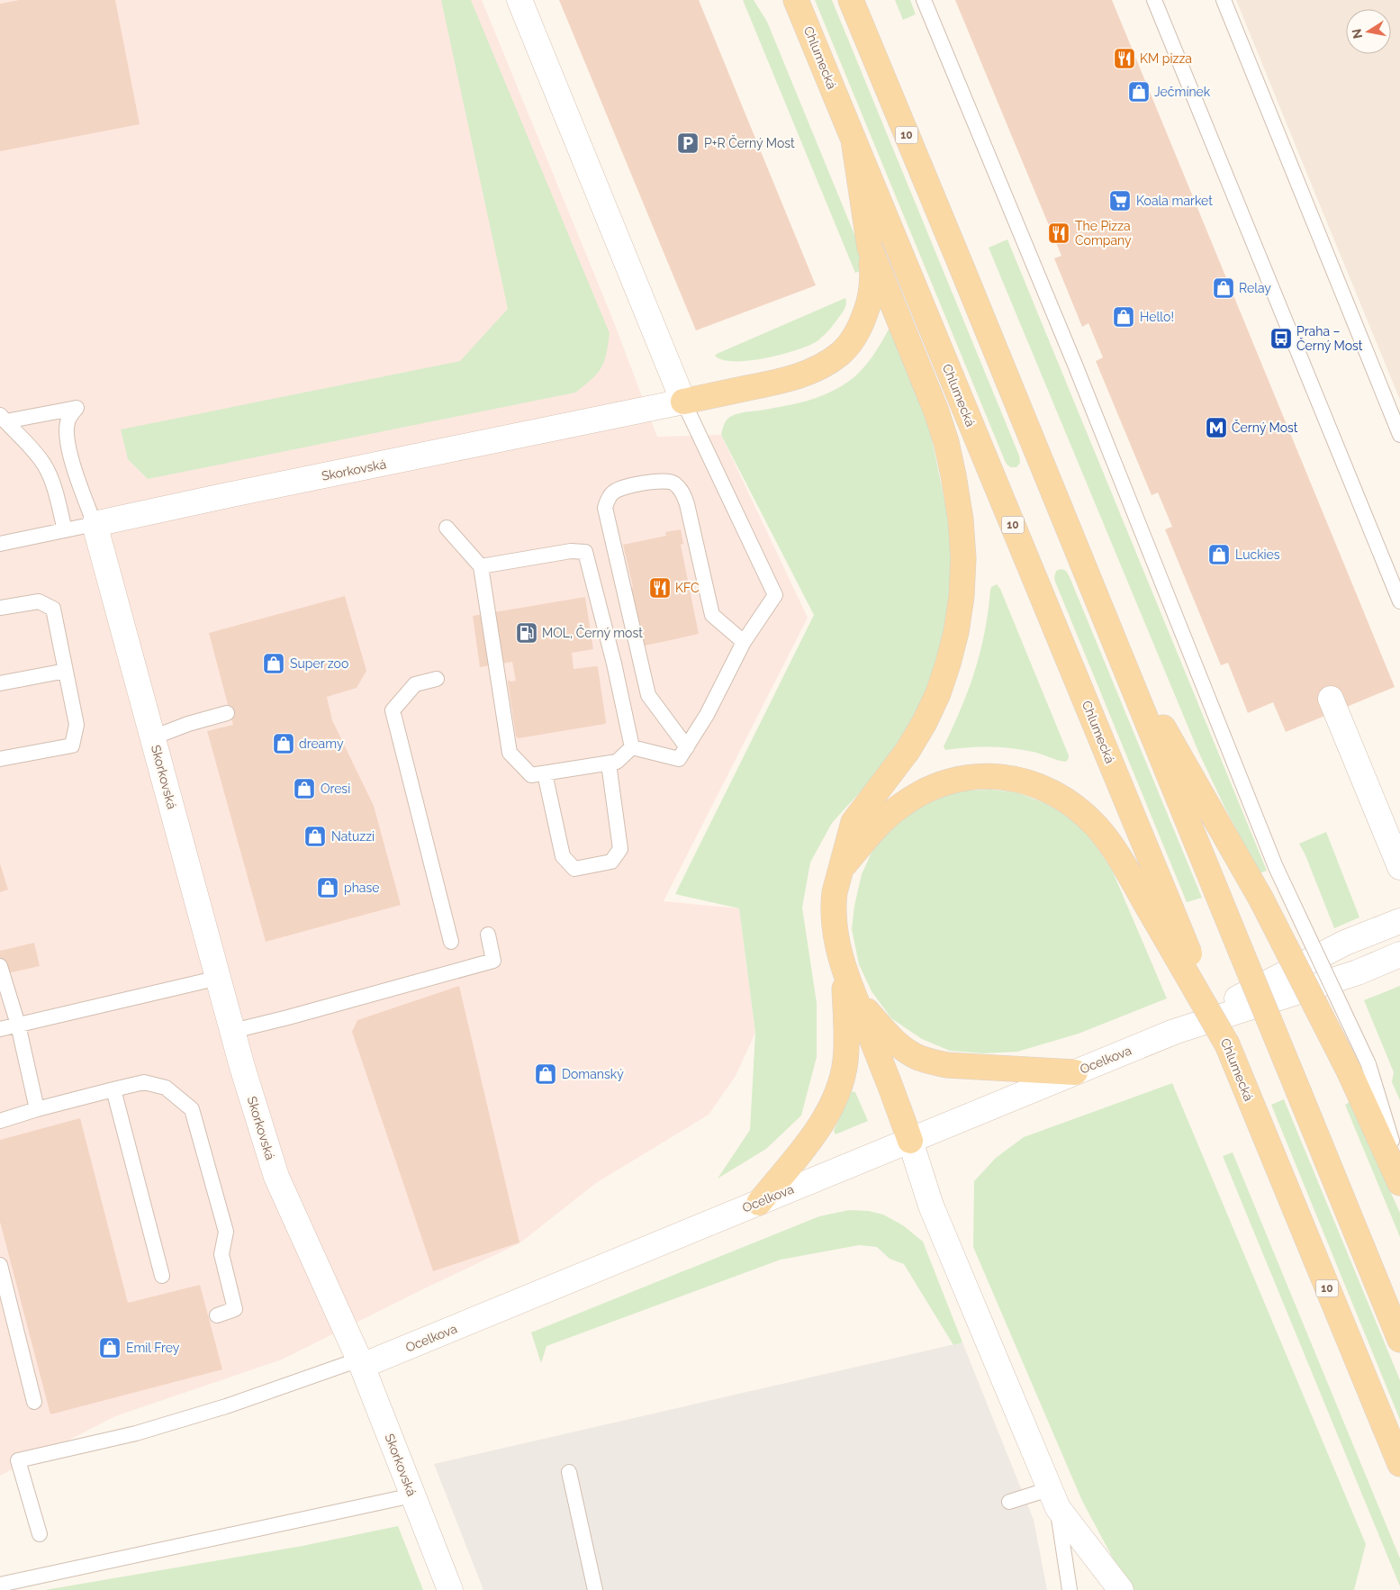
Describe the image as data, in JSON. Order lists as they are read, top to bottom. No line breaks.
{"streets":{"main road":["Chlumecká","10"],"street":["Skorkovská","Ocelkova"]},"crossings":[["Skorkovská","Ocelkova"]],"places":{"restaurant":["KM pizza","The Pizza Company","KFC"],"shop":["Ječmínek","Relay","Hello!","Luckies","Super zoo","dreamy","Oresi","Natuzzi","phase","Domanský","Emil Frey"],"parking":["P+R Černý Most"],"supermarket":["Koala market"],"bus stop":["Praha – Černý Most"],"metro station":["Černý Most"],"fuel station":["MOL, Černý most"]},"north":"left"}
